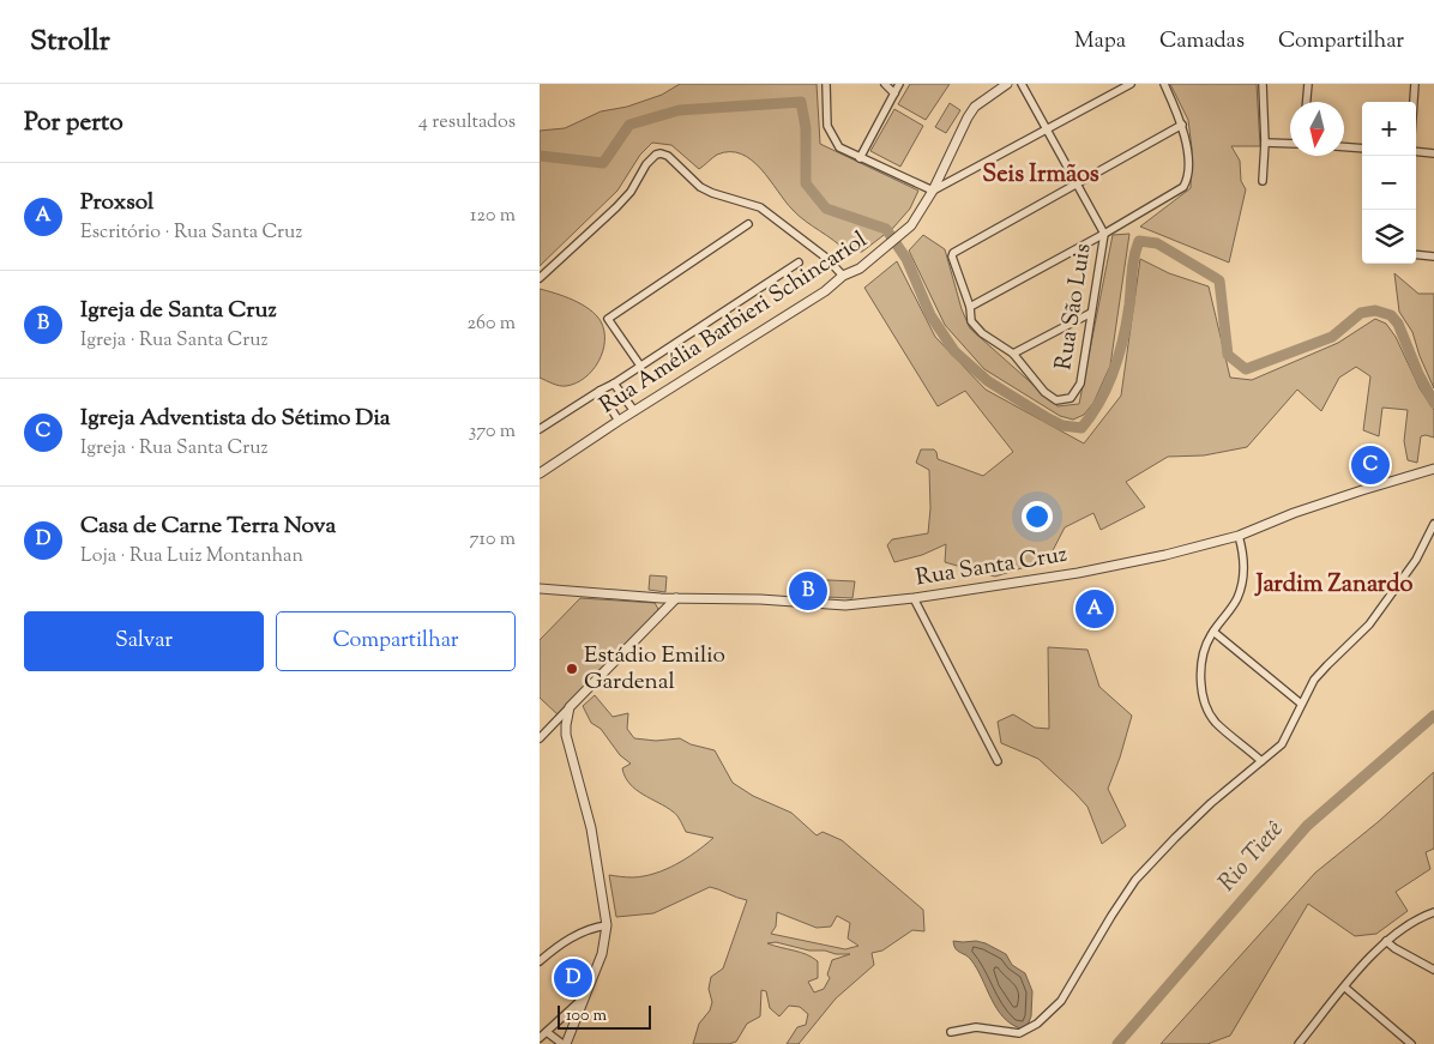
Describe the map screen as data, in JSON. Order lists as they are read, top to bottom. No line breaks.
{"streets":{"street":["Rua São Luis","Rua Amélia Barbieri Schincariol","Rua Santa Cruz"]},"districts":["Seis Irmãos","Jardim Zanardo"],"water":["Rio Tietê"],"places":["Estádio Emilio Gardenal"],"scale_bar":"100 m","north":"bottom","page":{"header":"Strollr","nav":["Mapa","Camadas","Compartilhar"],"heading":["Por perto","4 resultados"],"map_buttons":["+","−"],"list":[{"mark":"A","name":"Proxsol","note":"Escritório · Rua Santa Cruz","value":"120 m"},{"mark":"B","name":"Igreja de Santa Cruz","note":"Igreja · Rua Santa Cruz","value":"260 m"},{"mark":"C","name":"Igreja Adventista do Sétimo Dia","note":"Igreja · Rua Santa Cruz","value":"370 m"},{"mark":"D","name":"Casa de Carne Terra Nova","note":"Loja · Rua Luiz Montanhan","value":"710 m"}],"pins":["C","B","A","D"],"buttons":["Salvar","Compartilhar"],"scale":"100 m"}}
